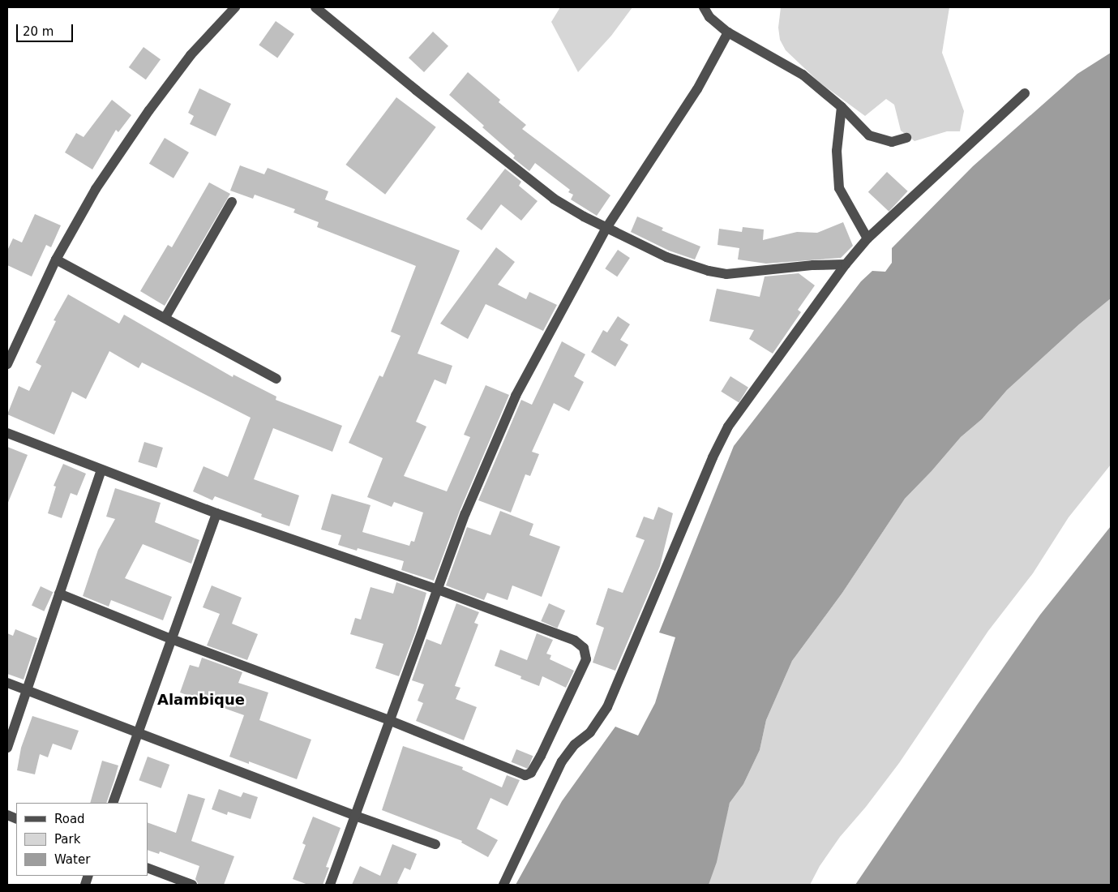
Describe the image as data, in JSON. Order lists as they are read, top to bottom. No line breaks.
{"districts":["Alambique"],"legend":["Road","Park","Water"],"scale_bar":"20 m"}
